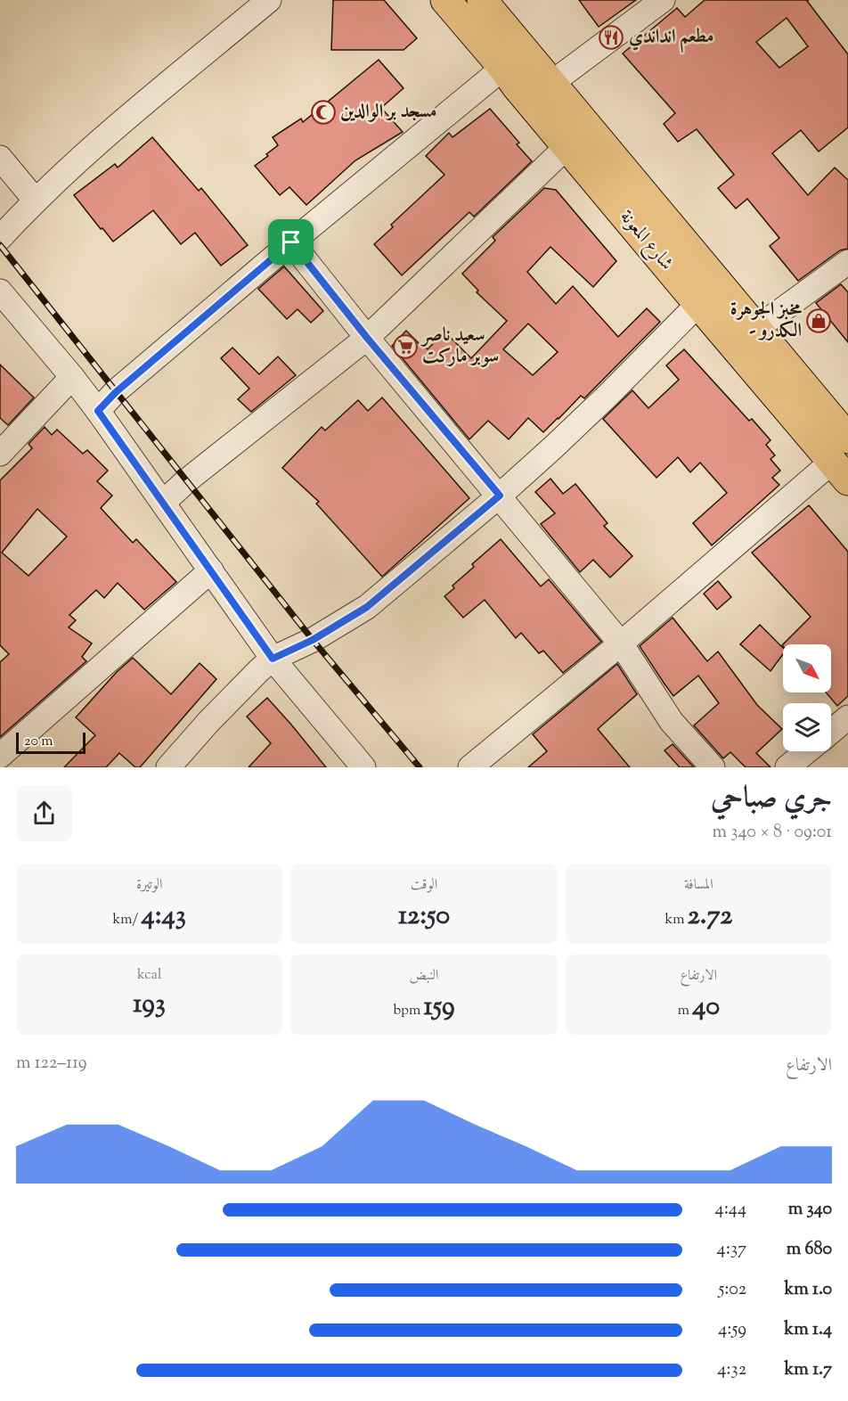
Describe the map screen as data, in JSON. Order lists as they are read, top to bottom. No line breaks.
{"streets":{"highway":["شارع المعونة"]},"places":{"restaurant":["مطعم انداندي"],"mosque":["مسجد بر الوالدين"],"shop":["مخبز الجوهرة - الكدرو"],"supermarket":["سعيد ناصر سوبر ماركت"]},"scale_bar":"20 m","north":"bottom right","page":{"scale":"20 m","heading":["جري صباحي","09:01 · 8 × 340 m"],"stats":[["المسافة","2.72 km"],["الوقت","12:50"],["الوتيرة","4:43 /km"],["الارتفاع","40 m"],["النبض","159 bpm"],["kcal","193"]],"chart":["الارتفاع","119–122 m"],"list":[{"name":"340 m","note":"4:44"},{"name":"680 m","note":"4:37"},{"name":"1.0 km","note":"5:02"},{"name":"1.4 km","note":"4:59"},{"name":"1.7 km","note":"4:32"}]}}
